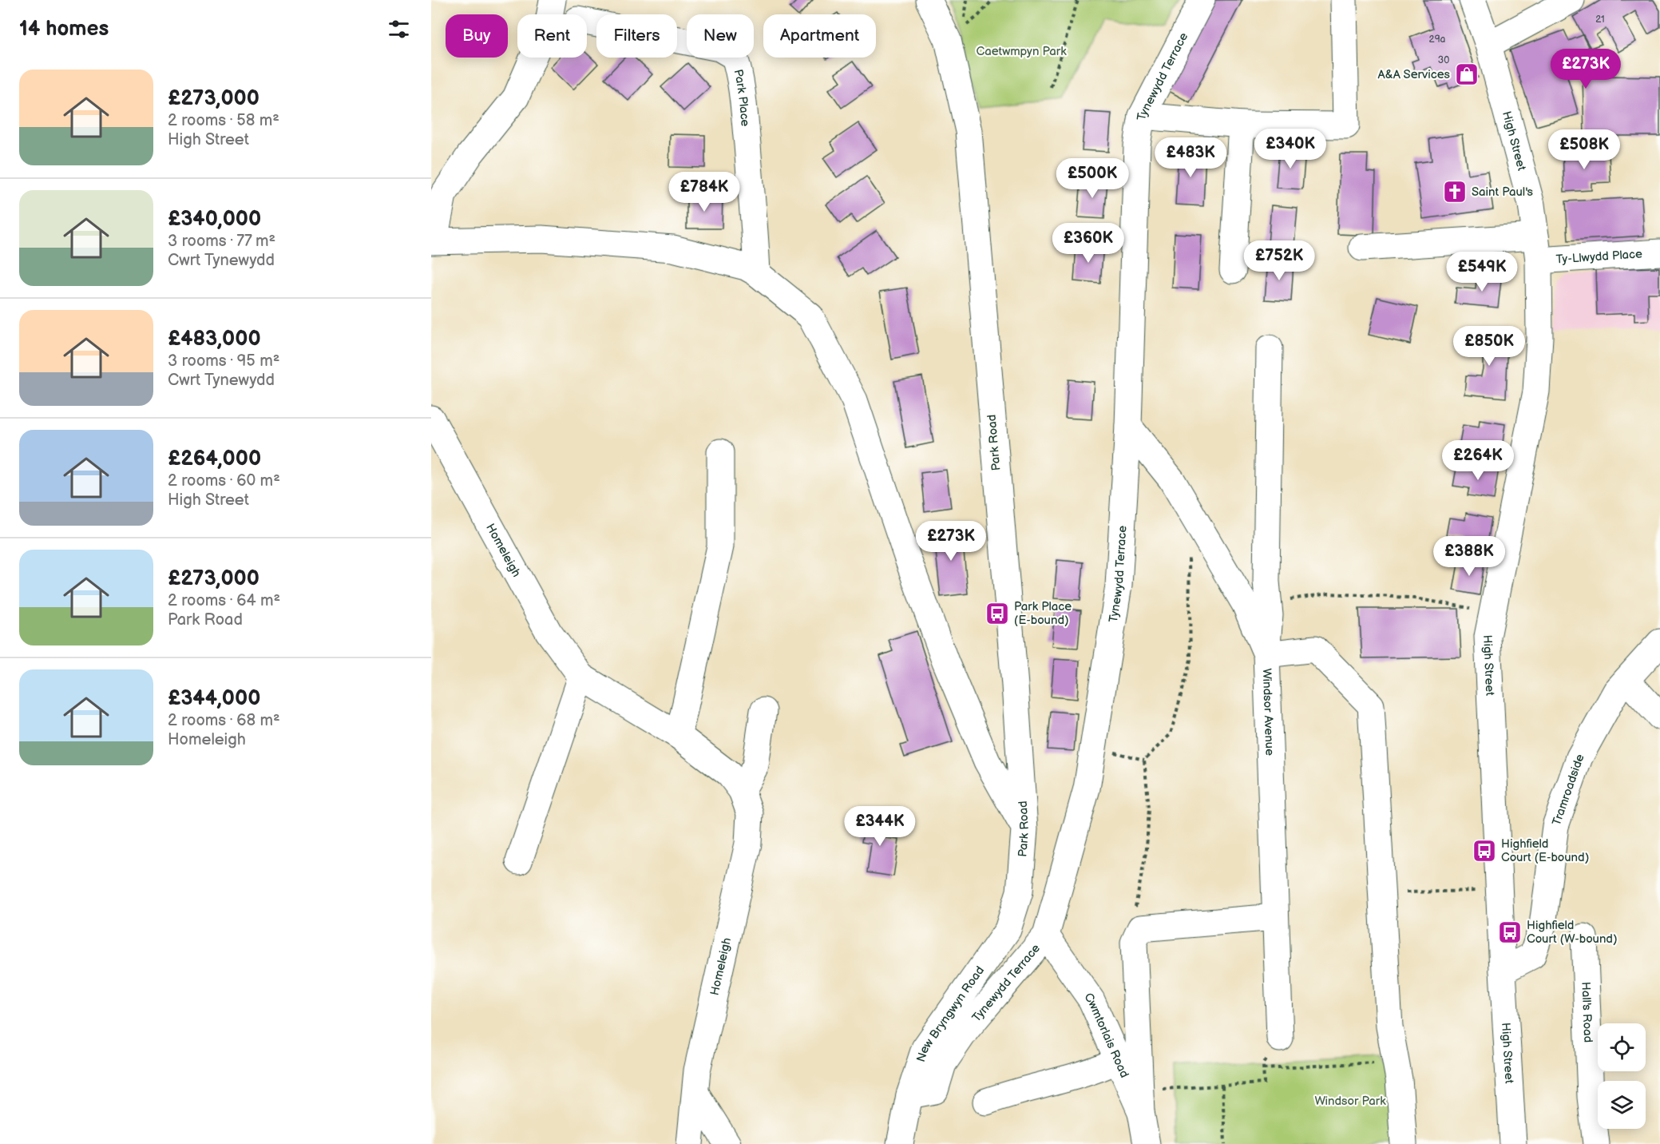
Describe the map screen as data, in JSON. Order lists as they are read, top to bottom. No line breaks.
{"streets":{"street":["Tynewydd Terrace","Park Place","High Street","Ty-Llwydd Place","Park Road","Homeleigh","Windsor Avenue","Tramroadside","Hall's Road","New Bryngwyn Road","Cwmtorlais Road"]},"crossings":[["Tynewydd Terrace","Windsor Avenue"],["Tynewydd Terrace","New Bryngwyn Road"],["Tynewydd Terrace","Cwmtorlais Road"],["High Street","Ty-Llwydd Place"],["High Street","Tramroadside"],["Park Road","New Bryngwyn Road"]],"parks":["Caetwmpyn Park","Windsor Park"],"places":{"shop":["A&A Services"],"church":["Saint Paul's"],"bus stop":["Park Place (E-bound)","Highfield Court (E-bound)","Highfield Court (W-bound)"]},"house_numbers":["21","29a","30"],"page":{"heading":"14 homes","chip":["Buy","Rent","Filters","New","Apartment"],"price":["£273K","£340K","£508K","£483K","£500K","£784K","£360K","£752K","£549K","£850K","£264K","£273K","£388K","£344K"],"list":[{"name":"£273,000","note":"2 rooms · 58 m² · High Street"},{"name":"£340,000","note":"3 rooms · 77 m² · Cwrt Tynewydd"},{"name":"£483,000","note":"3 rooms · 95 m² · Cwrt Tynewydd"},{"name":"£264,000","note":"2 rooms · 60 m² · High Street"},{"name":"£273,000","note":"2 rooms · 64 m² · Park Road"},{"name":"£344,000","note":"2 rooms · 68 m² · Homeleigh"}]}}
